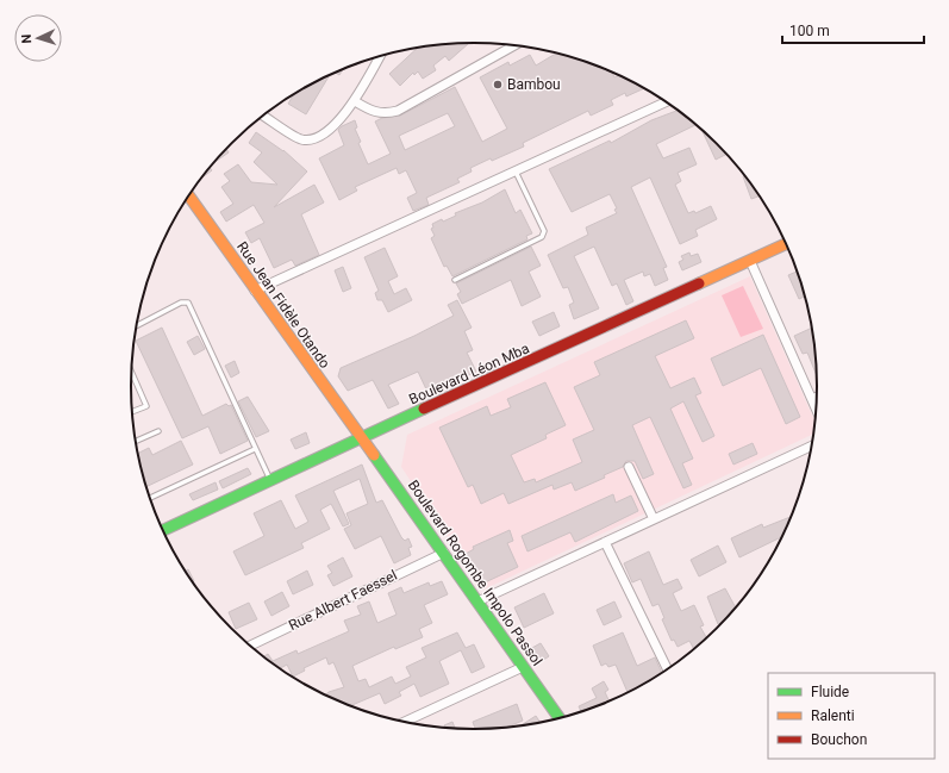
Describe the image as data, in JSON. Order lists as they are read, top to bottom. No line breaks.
{"streets":{"street":["Rue Jean Fidèle Otando","Boulevard Léon Mba","Boulevard Rogombe Impolo Passol","Rue Albert Faessel"]},"crossings":[["Rue Jean Fidèle Otando","Boulevard Léon Mba"],["Rue Jean Fidèle Otando","Boulevard Rogombe Impolo Passol"],["Boulevard Léon Mba","Boulevard Rogombe Impolo Passol"],["Boulevard Rogombe Impolo Passol","Rue Albert Faessel"]],"places":["Bambou"],"legend":["Fluide","Ralenti","Bouchon"],"scale_bar":"100 m","north":"left"}
